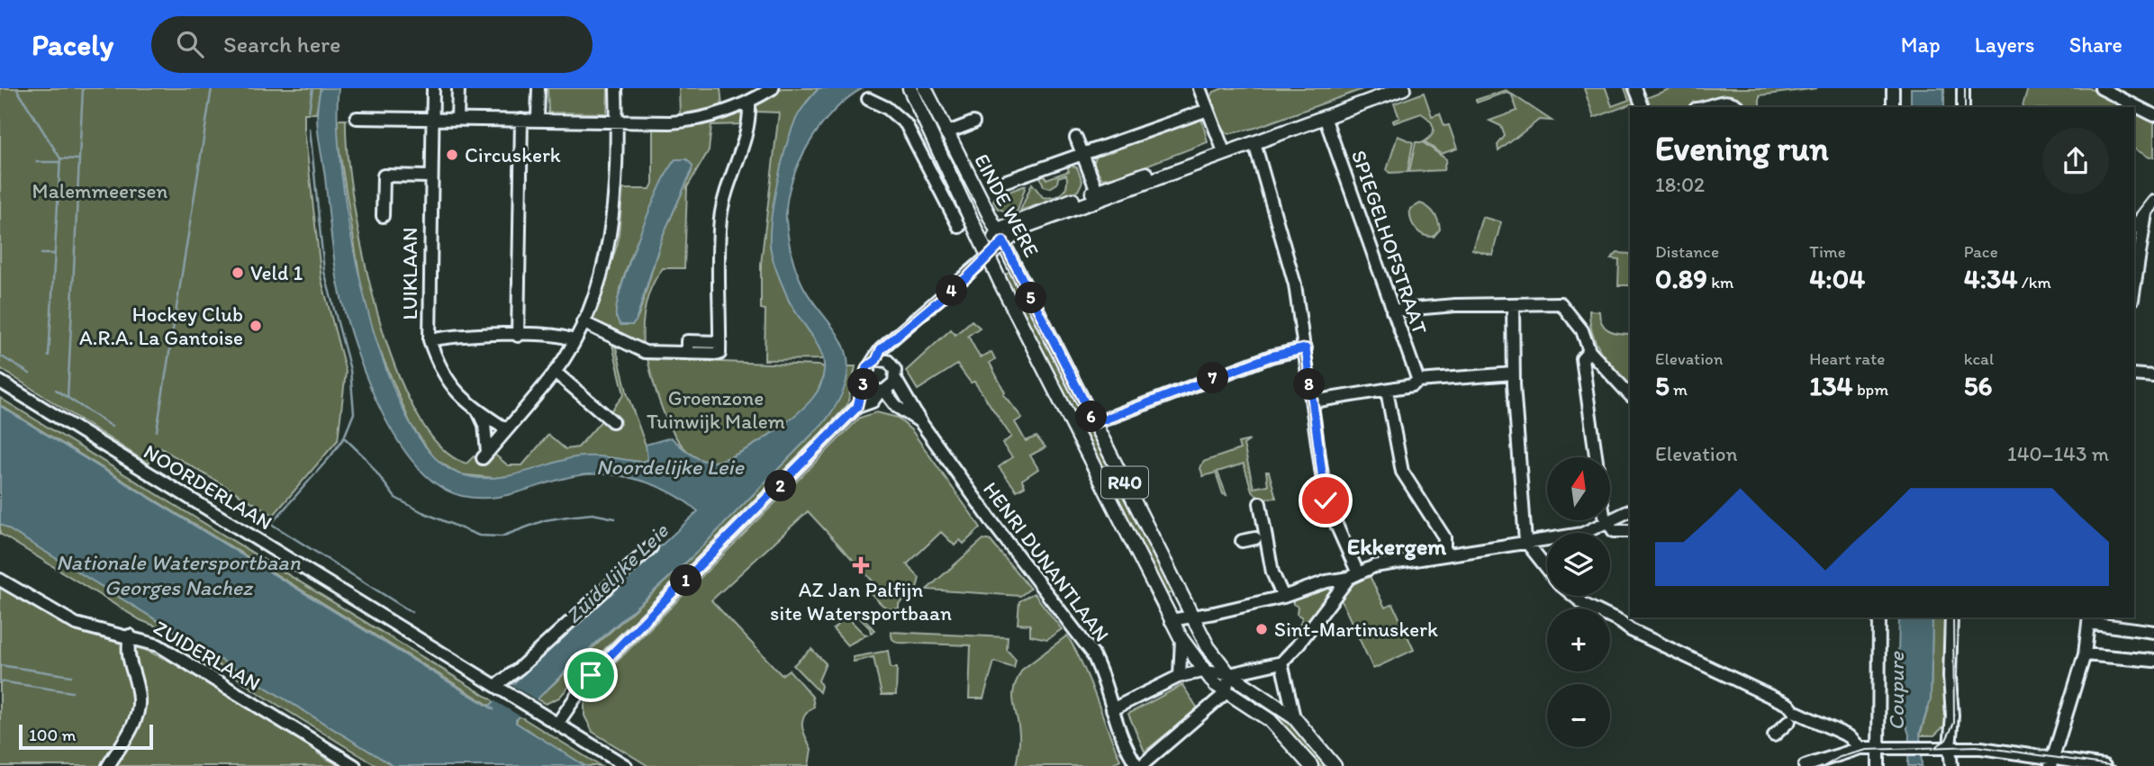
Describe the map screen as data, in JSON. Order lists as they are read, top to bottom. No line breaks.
{"streets":{"main road":["EINDE WERE","R40"],"street":["SPIEGELHOFSTRAAT","LUIKLAAN","NOORDERLAAN","HENRI DUNANTLAAN","ZUIDERLAAN"]},"crossings":[["EINDE WERE","R40"]],"districts":["Ekkergem"],"water":["Noordelijke Leie","Nationale Watersportbaan Georges Nachez","Zuidelijke Leie","Coupure"],"parks":["Malemmeersen","Groenzone Tuinwijk Malem"],"places":{"other":["Circuskerk","Veld 1","Hockey Club A.R.A. La Gantoise","Sint-Martinuskerk"],"health":["AZ Jan Palfijn site Watersportbaan"]},"scale_bar":"100 m","north":"top","page":{"header":"Pacely","search":"Search here","nav":["Map","Layers","Share"],"heading":["Evening run","18:02"],"stats":[["Distance","0.89 km"],["Time","4:04"],["Pace","4:34 /km"],["Elevation","5 m"],["Heart rate","134 bpm"],["kcal","56"]],"pins":["4","5","7","3","8","6","2","1"],"chart":["Elevation","140–143 m"],"map_buttons":["+","−"],"scale":"100 m"}}
